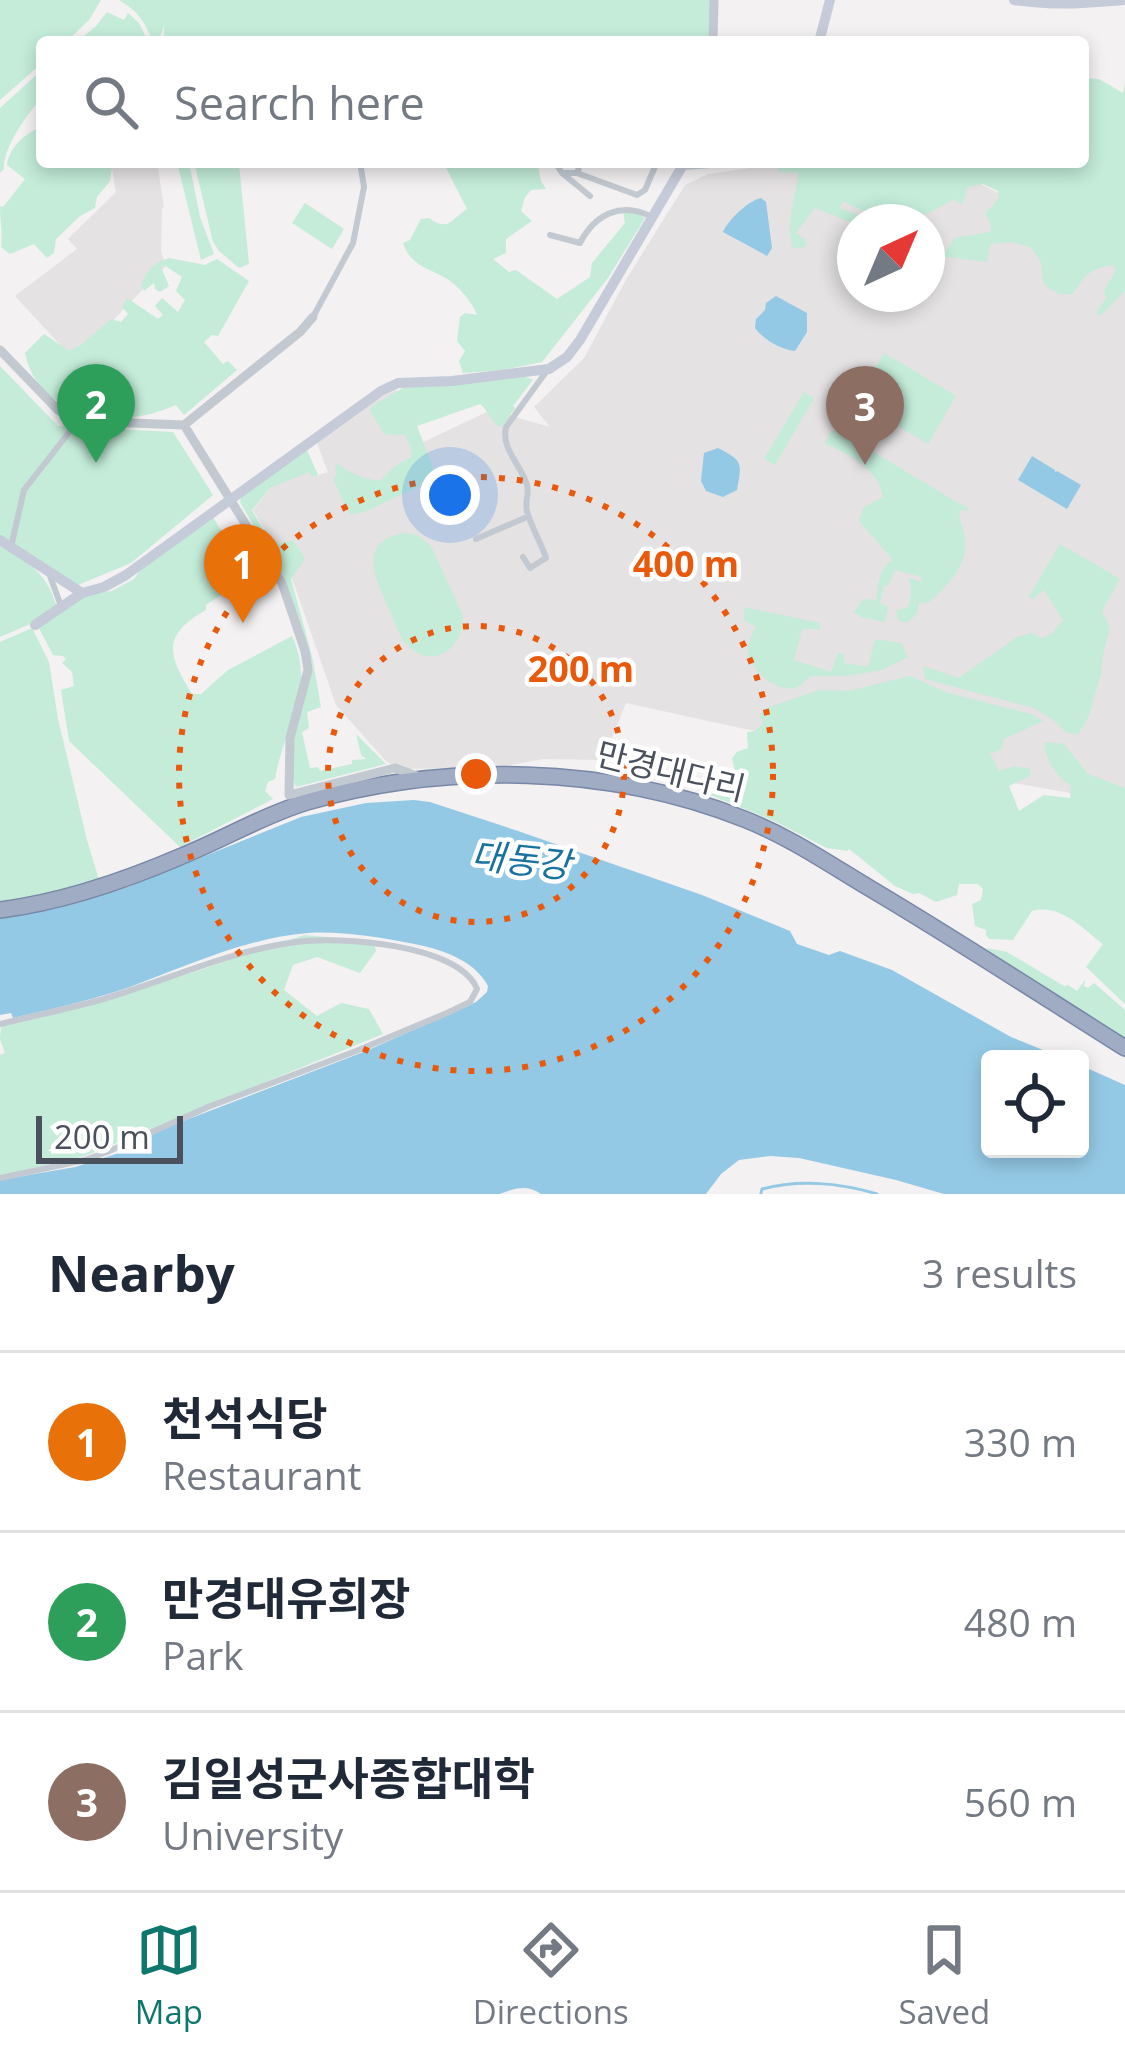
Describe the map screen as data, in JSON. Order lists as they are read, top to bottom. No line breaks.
{"streets":{"highway":["만경대다리"]},"water":["대동강"],"scale_bar":"200 m","north":"top right","page":{"search":"Search here","pins":["2","3","1"],"scale":"200 m","heading":["Nearby","3 results"],"list":[{"mark":"1","name":"천석식당","note":"Restaurant","value":"330 m"},{"mark":"2","name":"만경대유희장","note":"Park","value":"480 m"},{"mark":"3","name":"김일성군사종합대학","note":"University","value":"560 m"}],"nav":["Map","Directions","Saved"]},"rings":["400 m","200 m"]}
